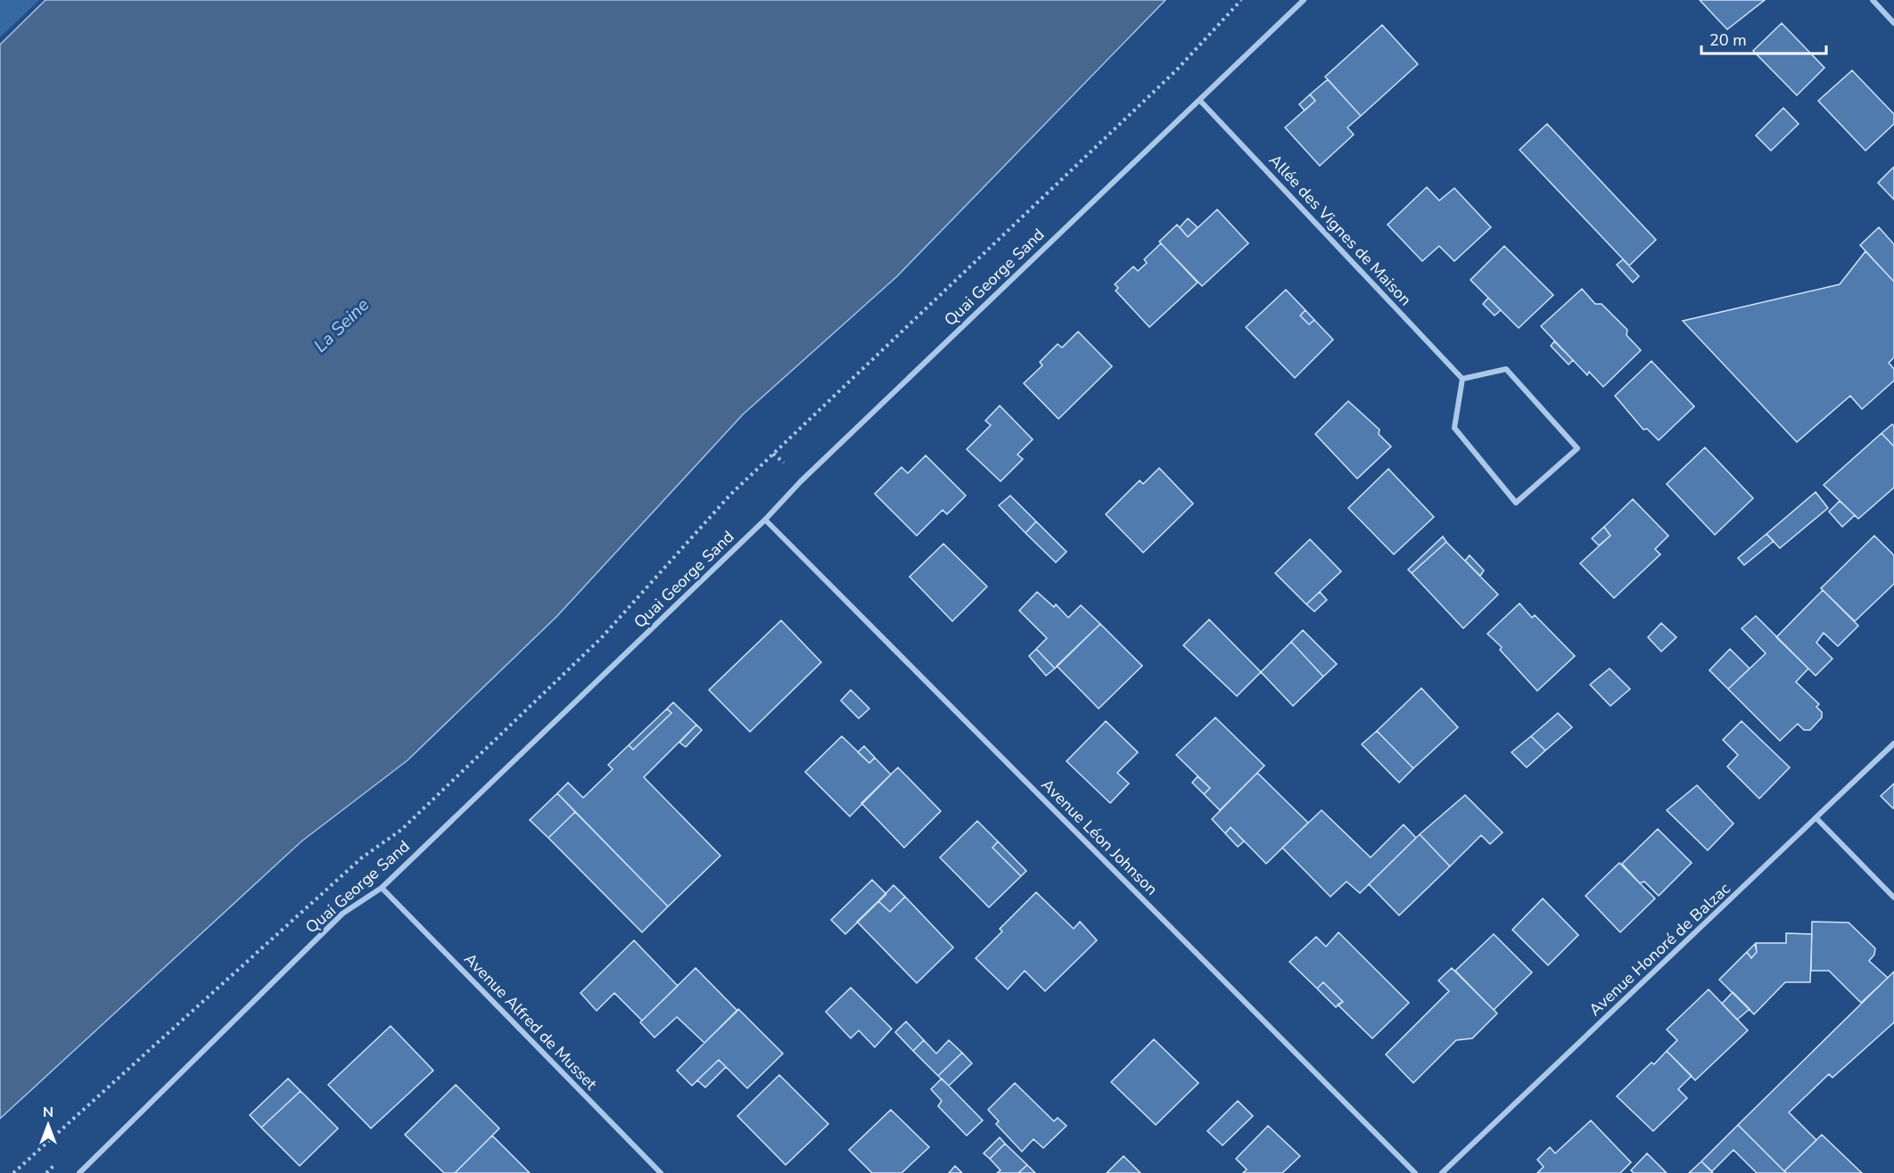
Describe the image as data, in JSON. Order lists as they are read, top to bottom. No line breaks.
{"streets":{"street":["Allée des Vignes de Maison","Quai George Sand","Avenue Léon Johnson","Avenue Honoré de Balzac","Avenue Alfred de Musset"]},"crossings":[["Allée des Vignes de Maison","Quai George Sand"],["Quai George Sand","Avenue Léon Johnson"],["Quai George Sand","Avenue Alfred de Musset"]],"water":["La Seine"],"scale_bar":"20 m","north":"top"}
